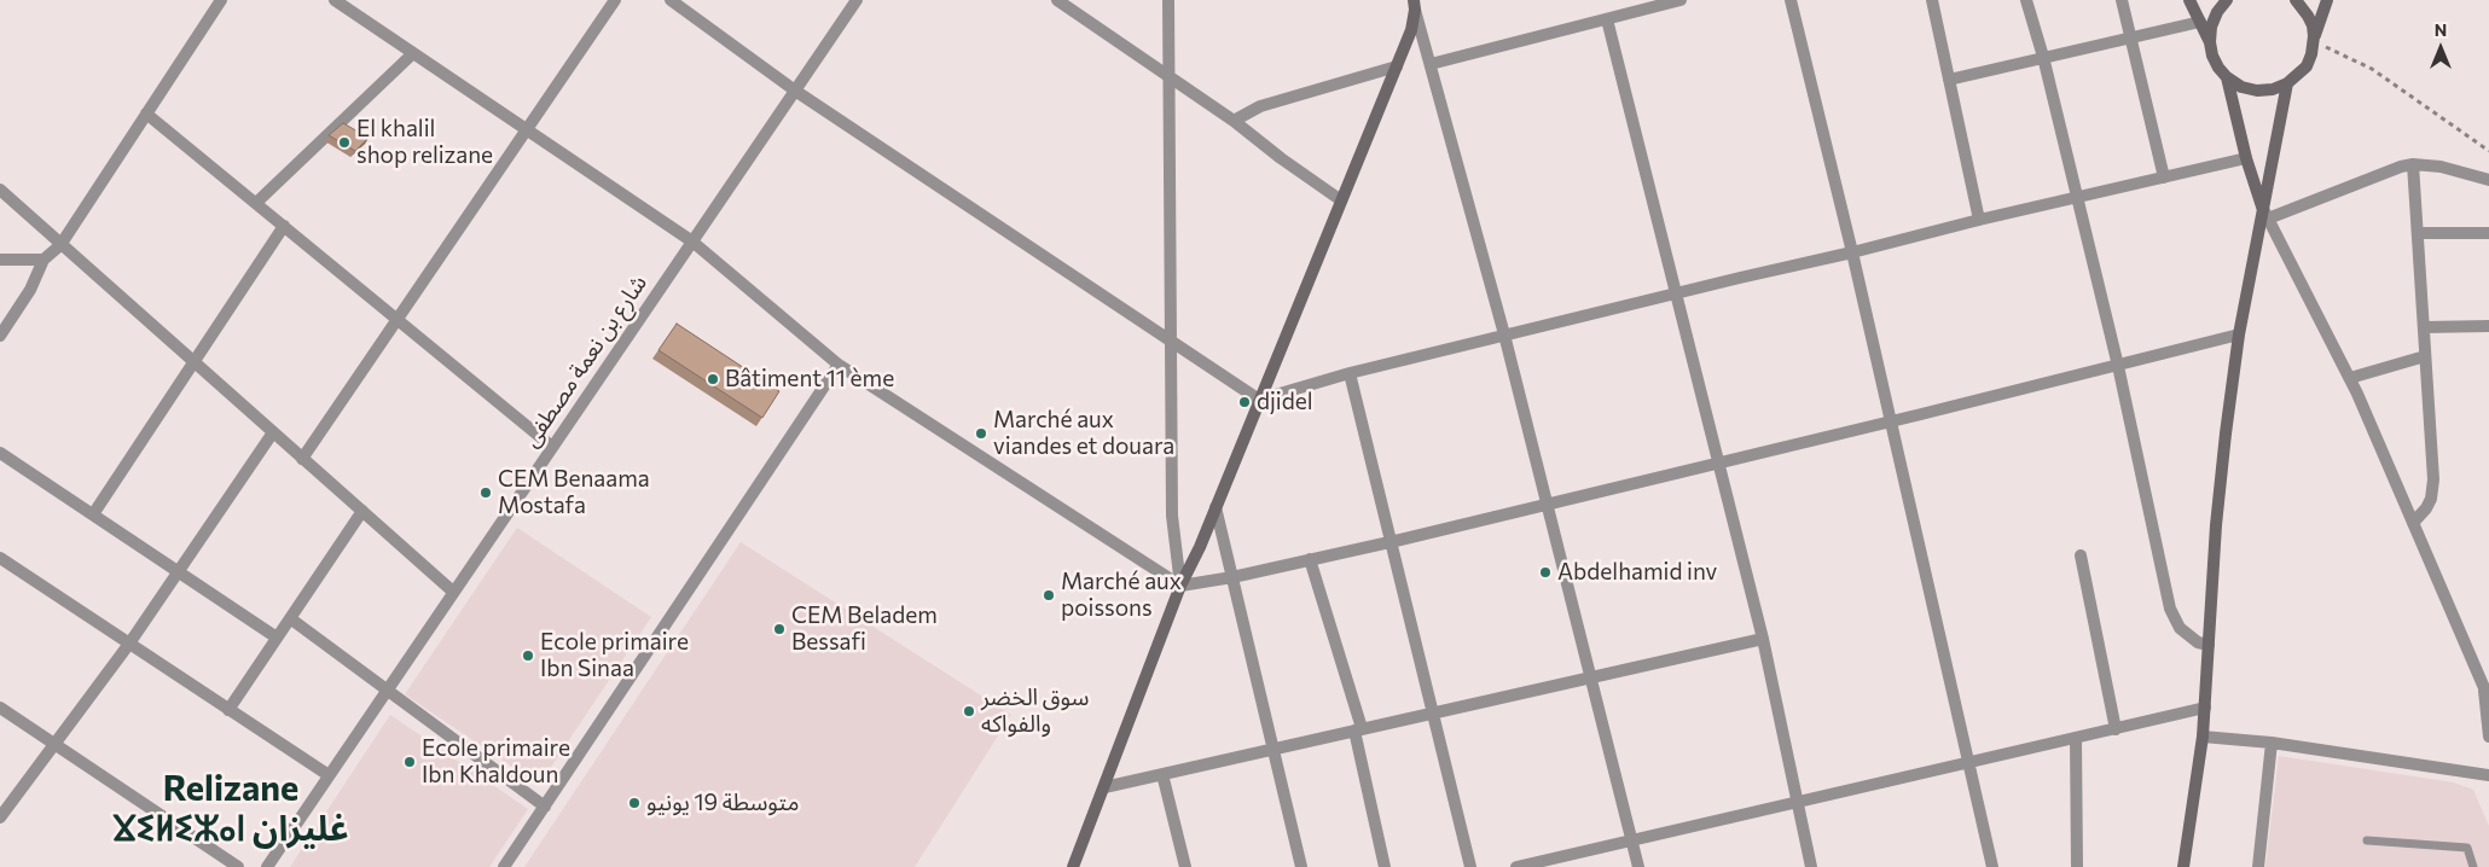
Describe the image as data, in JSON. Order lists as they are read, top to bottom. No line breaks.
{"streets":{"street":["شارع بن نعمة مصطفى"]},"districts":["Relizane ⴴⵉⵍⵉⵣⴰⵏ غليزان"],"places":["El khalil shop relizane","Bâtiment 11 ème","djidel","Marché aux viandes et douara","CEM Benaama Mostafa","Abdelhamid inv","Marché aux poissons","CEM Beladem Bessafi","Ecole primaire Ibn Sinaa","سوق الخضر والفواكه","Ecole primaire Ibn Khaldoun","متوسطة 19 يونيو"],"north":"top"}
